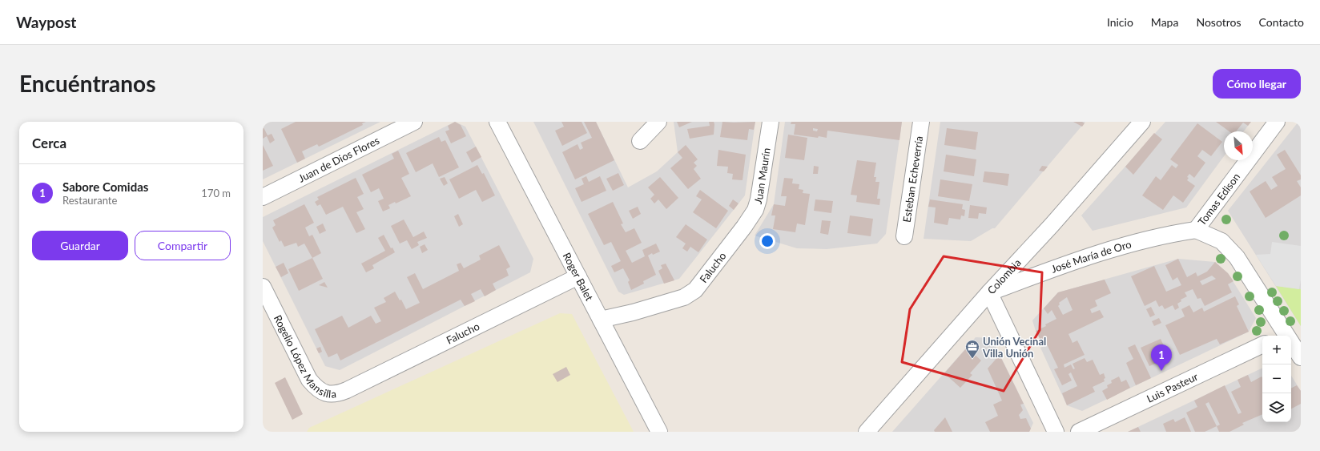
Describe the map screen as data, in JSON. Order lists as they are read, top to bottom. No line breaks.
{"streets":{"street":["Juan de Dios Flores","Juan Maurín","Esteban Echeverría","Tomas Edison","José María de Oro","Falucho","Colombia","Roger Balet","Rogelio López Mansilla","Luis Pasteur"]},"crossings":[["Juan Maurín","Falucho"],["Tomas Edison","José María de Oro"],["José María de Oro","Colombia"],["Falucho","Roger Balet"],["Falucho","Rogelio López Mansilla"]],"places":{"office":["Unión Vecinal Villa Unión"]},"north":"bottom right","page":{"header":"Waypost","nav":["Inicio","Mapa","Nosotros","Contacto"],"buttons":["Cómo llegar",["Guardar","Compartir"]],"title":"Encuéntranos","heading":"Cerca","list":[{"mark":"1","name":"Sabore Comidas","note":"Restaurante","value":"170 m"}],"map_buttons":["+","−"],"pins":"1"}}
